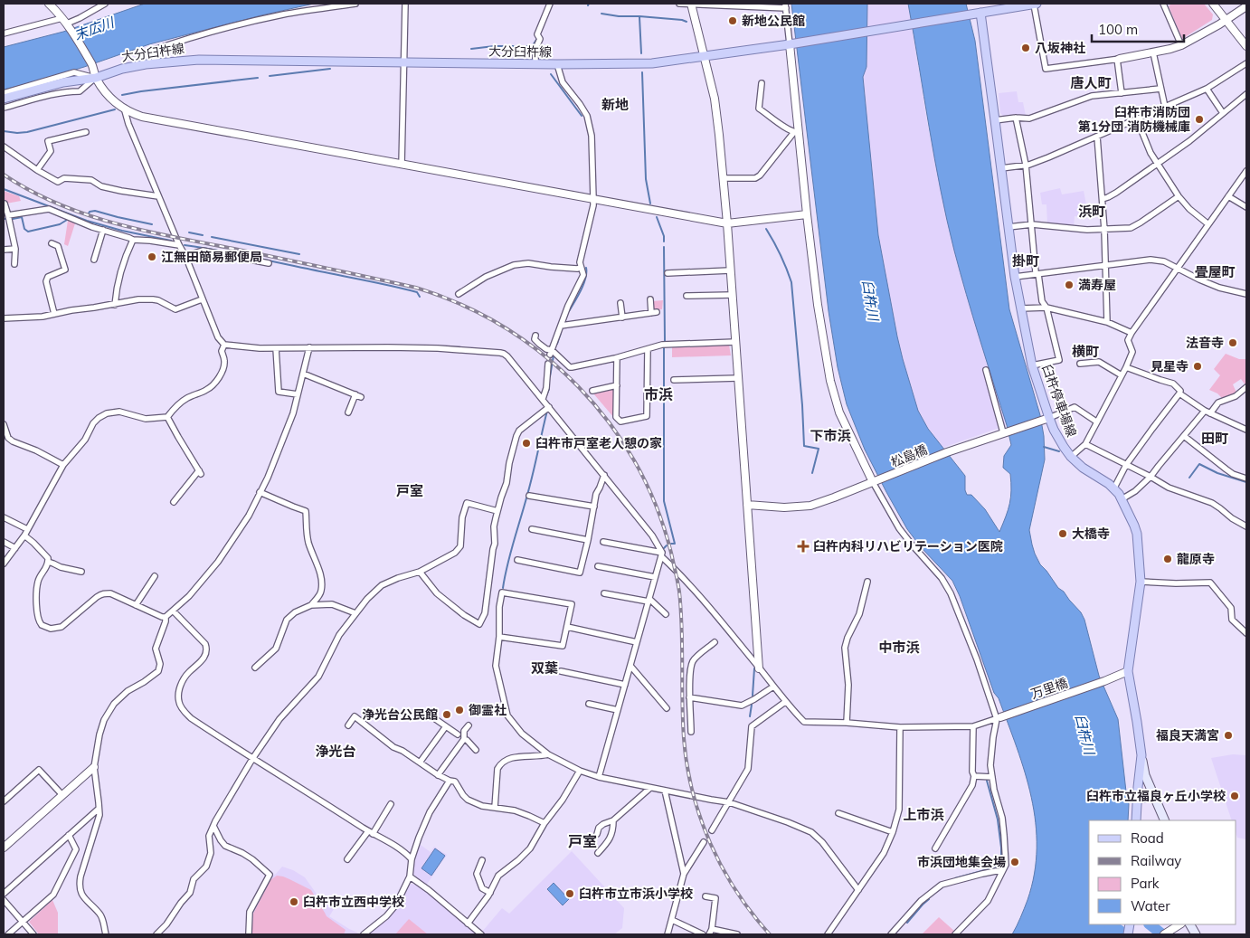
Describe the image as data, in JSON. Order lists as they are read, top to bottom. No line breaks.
{"streets":{"main road":["大分臼杵線","臼杵停車場線"],"street":["松島橋","万里橋"]},"crossings":[["大分臼杵線","臼杵停車場線"],["臼杵停車場線","松島橋"],["臼杵停車場線","万里橋"]],"districts":["唐人町","新地","浜町","掛町","畳屋町","横町","市浜","下市浜","田町","戸室","中市浜","双葉","浄光台","上市浜","戸室"],"water":["末広川","臼杵川"],"places":{"other":["新地公民館","八坂神社","臼杵市消防団 第1分団 消防機械庫","江無田簡易郵便局","満寿屋","法音寺","見星寺","臼杵市戸室老人憩の家","大橋寺","龍原寺","御霊社","浄光台公民館","福良天満宮","臼杵市立福良ヶ丘小学校","市浜団地集会場","臼杵市立市浜小学校","臼杵市立西中学校"],"health":["臼杵内科リハビリテーション医院"]},"legend":["Road","Railway","Park","Water"],"scale_bar":"100 m"}
